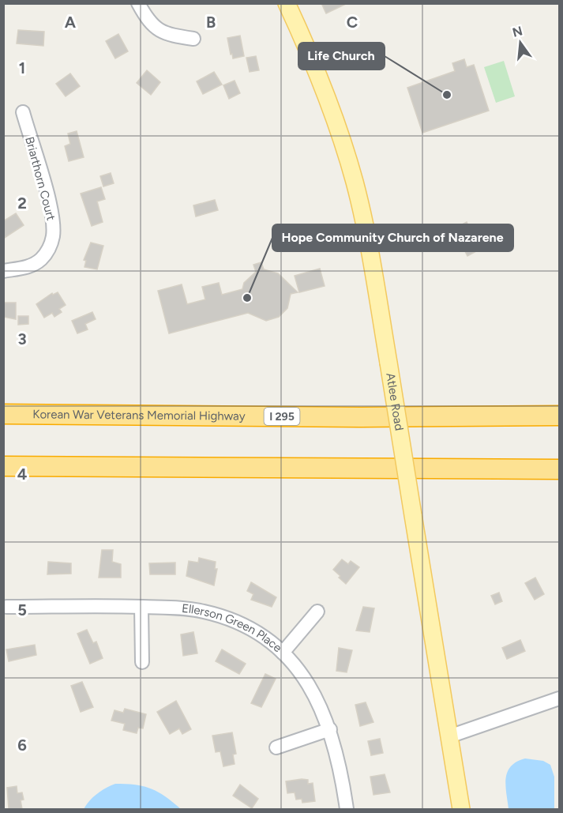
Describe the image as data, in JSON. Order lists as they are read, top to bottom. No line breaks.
{"streets":{"highway":["Korean War Veterans Memorial Highway","I 295"],"main road":["Atlee Road"],"street":["Briarthorn Court","Ellerson Green Place"]},"places":["Life Church","Hope Community Church of Nazarene"],"north":"top","grid":{"columns":["A","B","C"],"rows":["1","2","3","4","5","6"]}}
